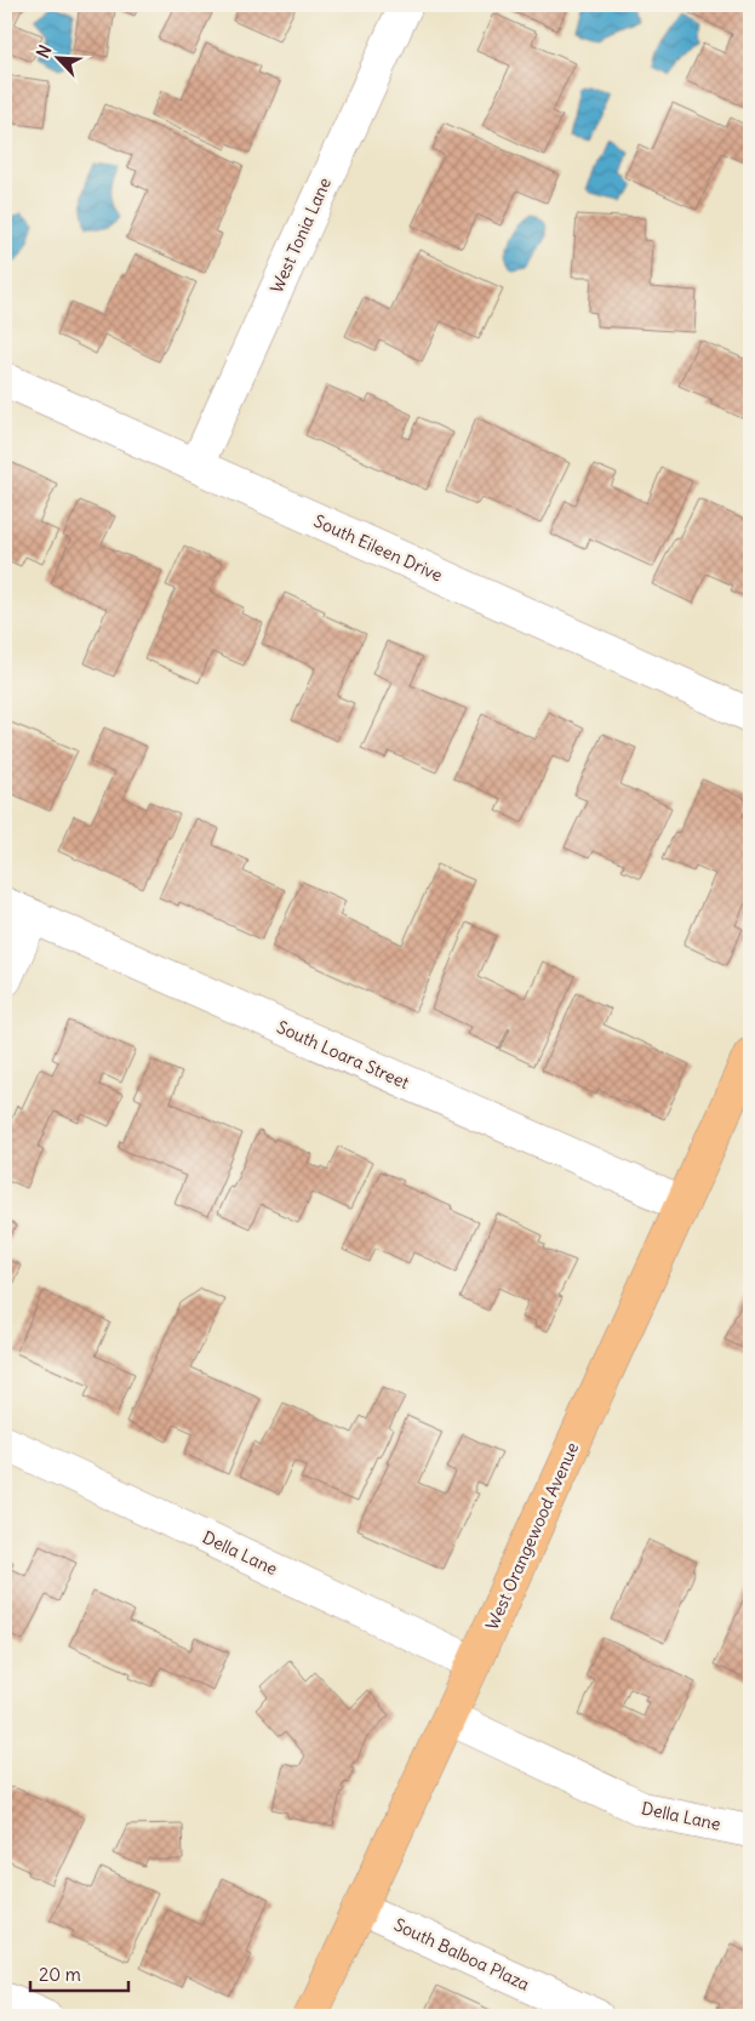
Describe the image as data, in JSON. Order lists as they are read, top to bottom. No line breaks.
{"streets":{"main road":["West Orangewood Avenue"],"street":["West Tonia Lane","South Eileen Drive","South Loara Street","Della Lane","South Balboa Plaza"]},"crossings":[["West Tonia Lane","South Eileen Drive"],["South Loara Street","West Orangewood Avenue"],["West Orangewood Avenue","Della Lane"],["West Orangewood Avenue","South Balboa Plaza"]],"scale_bar":"20 m","north":"top left"}
